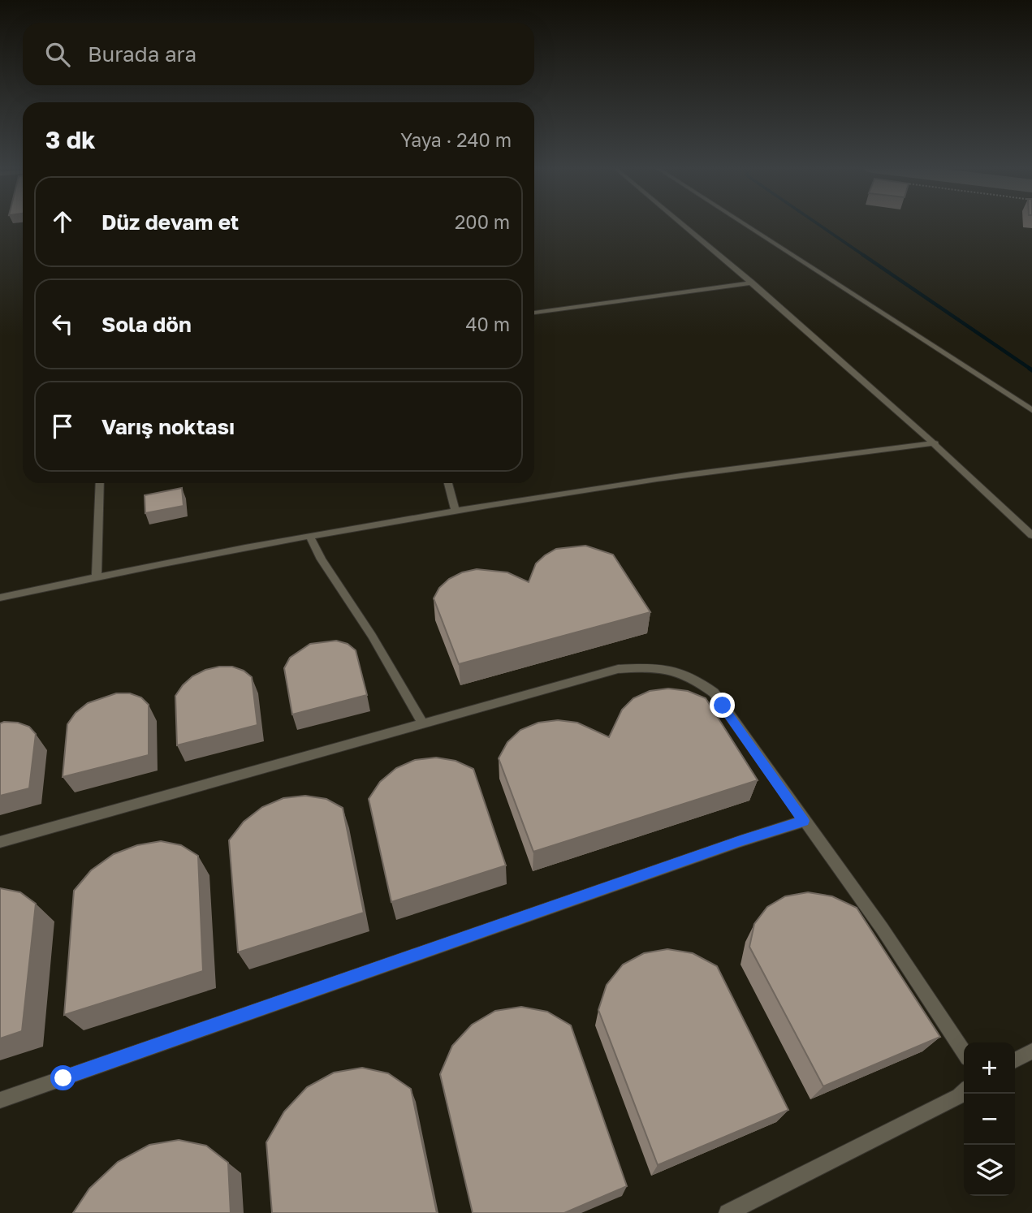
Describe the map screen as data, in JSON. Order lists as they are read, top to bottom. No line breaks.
{"page":{"search":"Burada ara","heading":["3 dk","Yaya · 240 m"],"list":[["Düz devam et","200 m"],["Sola dön","40 m"],"Varış noktası"],"map_buttons":["+","−"]}}
